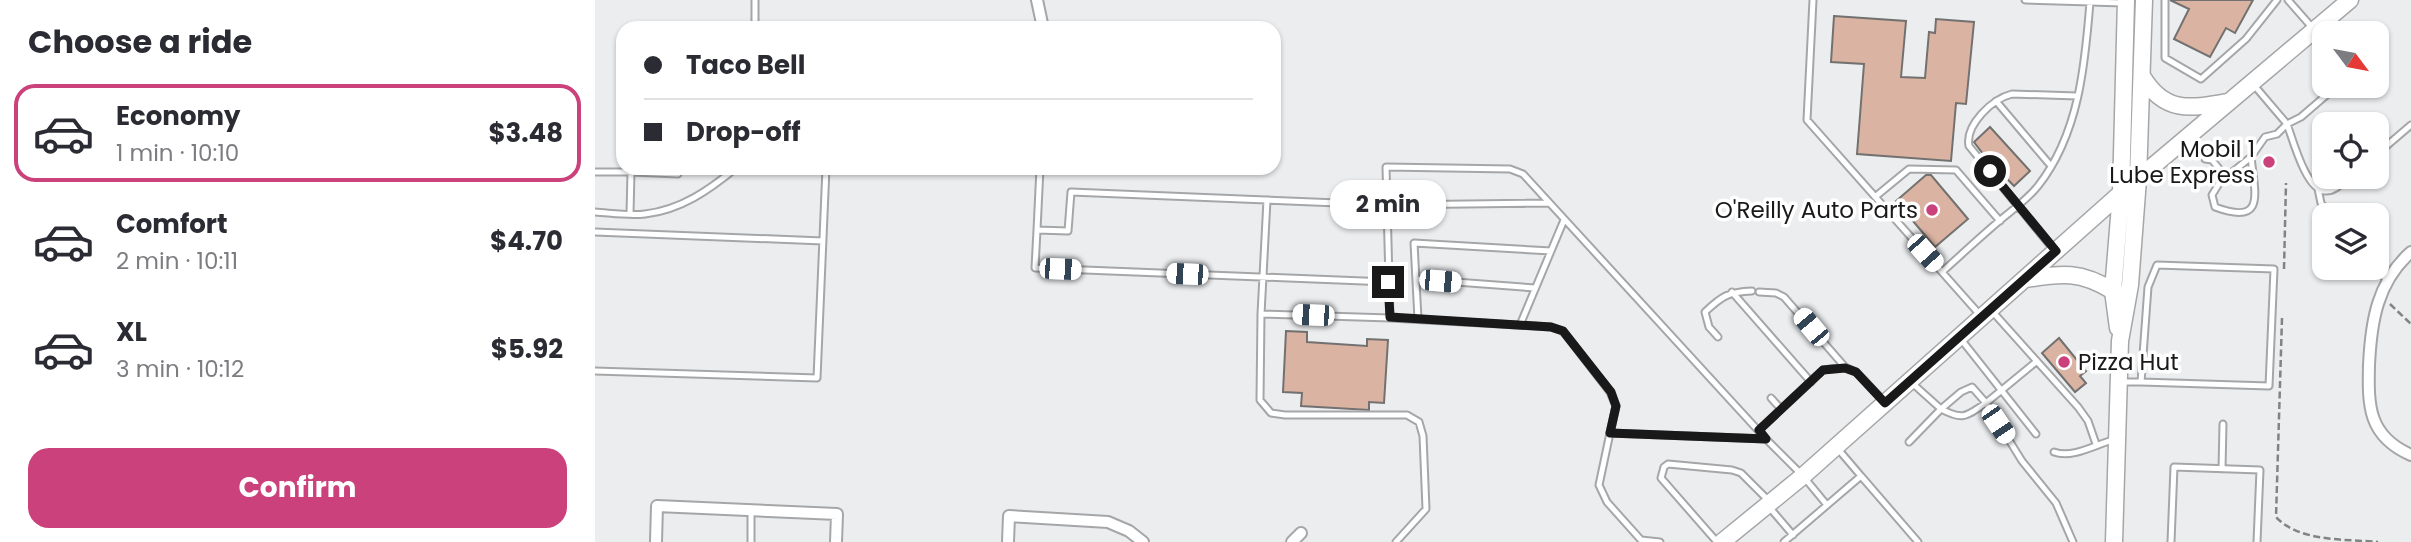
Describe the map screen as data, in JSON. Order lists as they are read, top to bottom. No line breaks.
{"places":["Mobil 1 Lube Express","O'Reilly Auto Parts","Pizza Hut"],"north":"bottom right","page":{"heading":"Choose a ride","banner":["Taco Bell","Drop-off"],"list":[{"name":"Economy","note":"1 min · 10:10","value":"$3.48"},{"name":"Comfort","note":"2 min · 10:11","value":"$4.70"},{"name":"XL","note":"3 min · 10:12","value":"$5.92"}],"bubble":"2 min","buttons":"Confirm"}}
